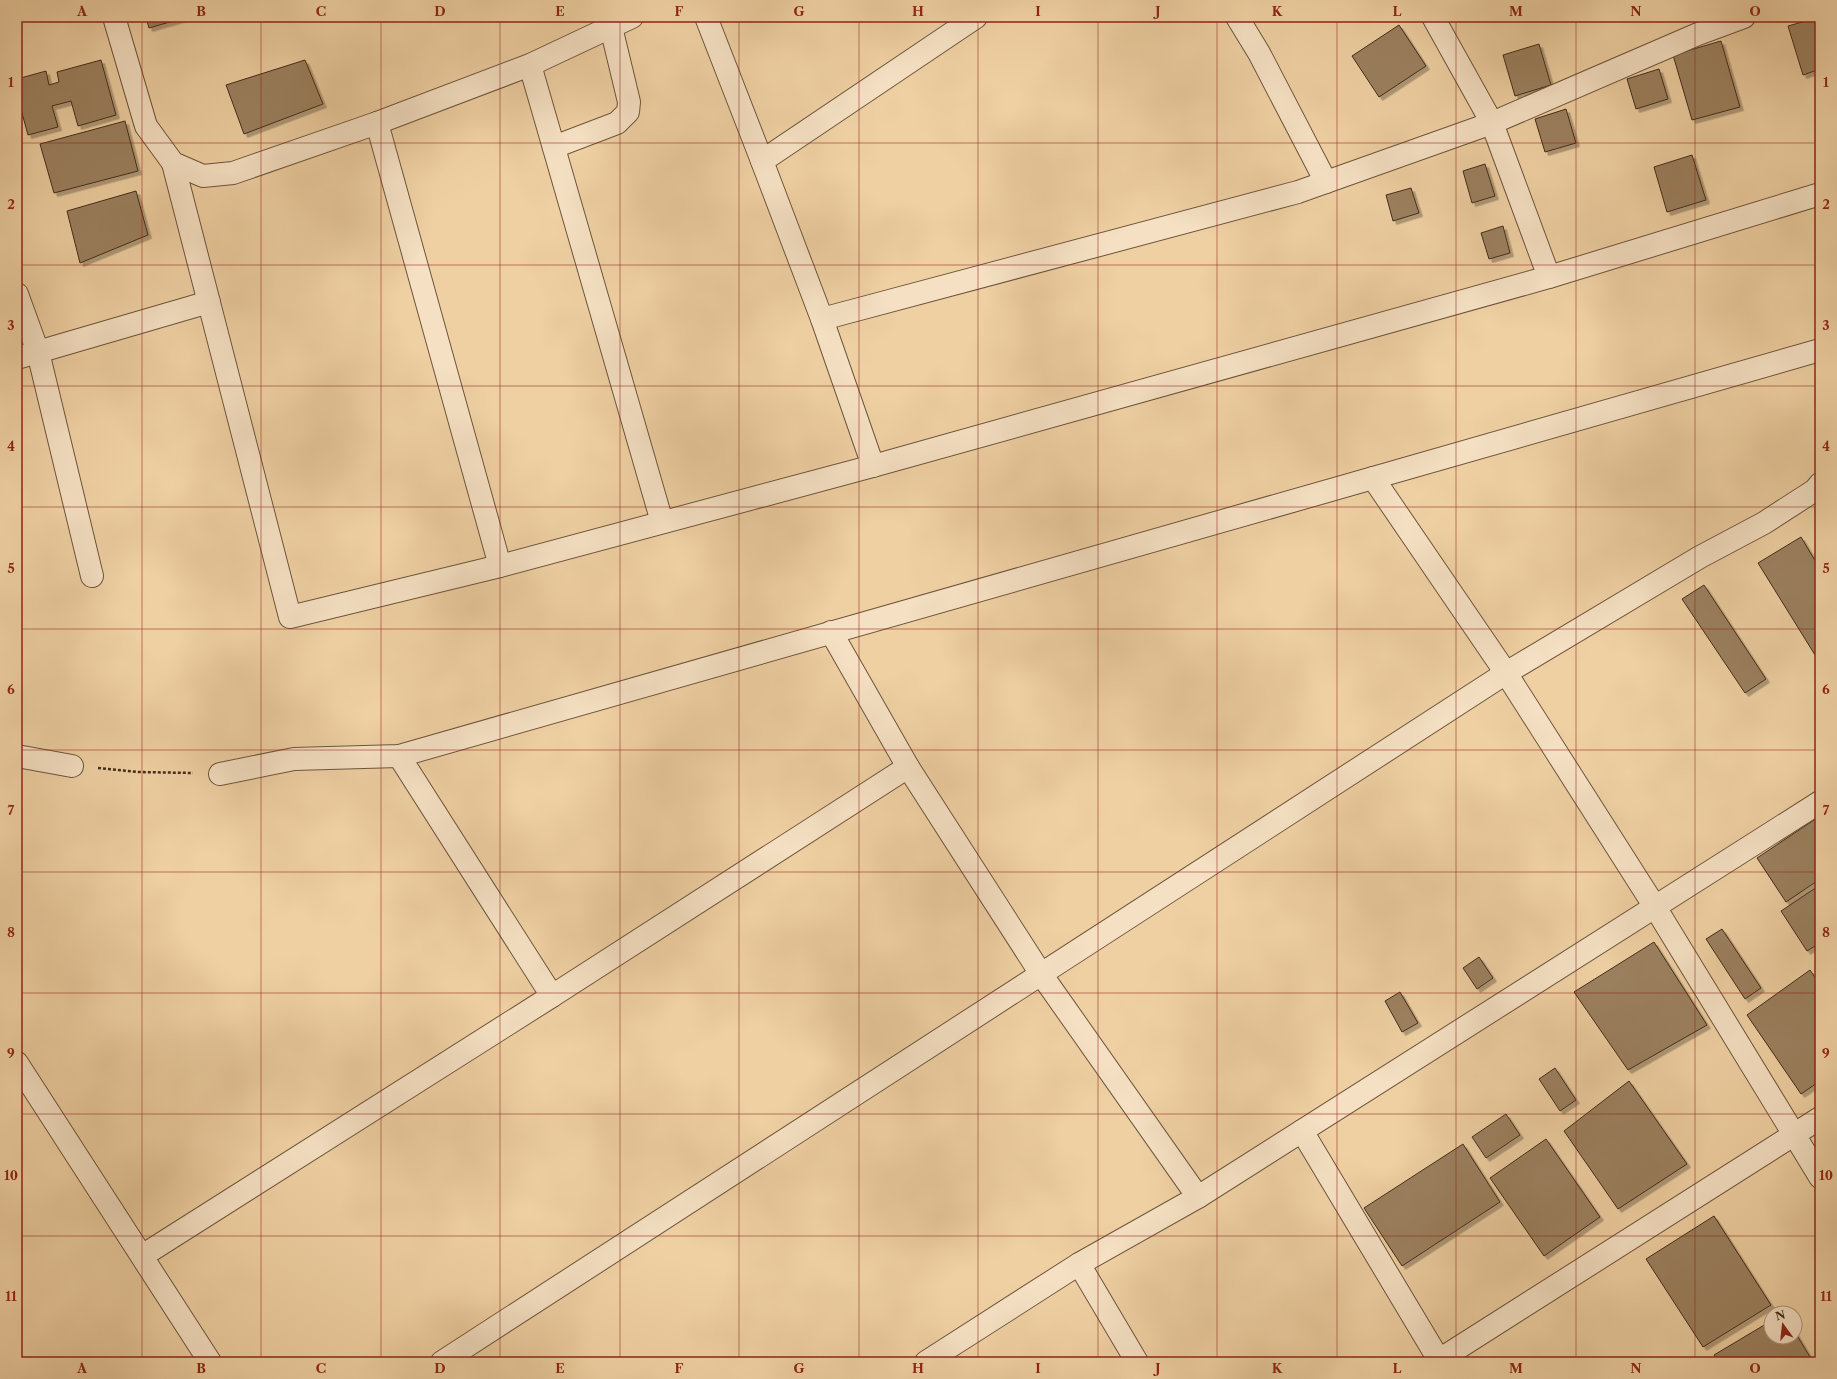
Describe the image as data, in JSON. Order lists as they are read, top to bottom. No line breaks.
{"north":"top","grid":{"columns":["A","B","C","D","E","F","G","H","I","J","K","L","M","N","O"],"rows":["1","2","3","4","5","6","7","8","9","10","11"]}}
